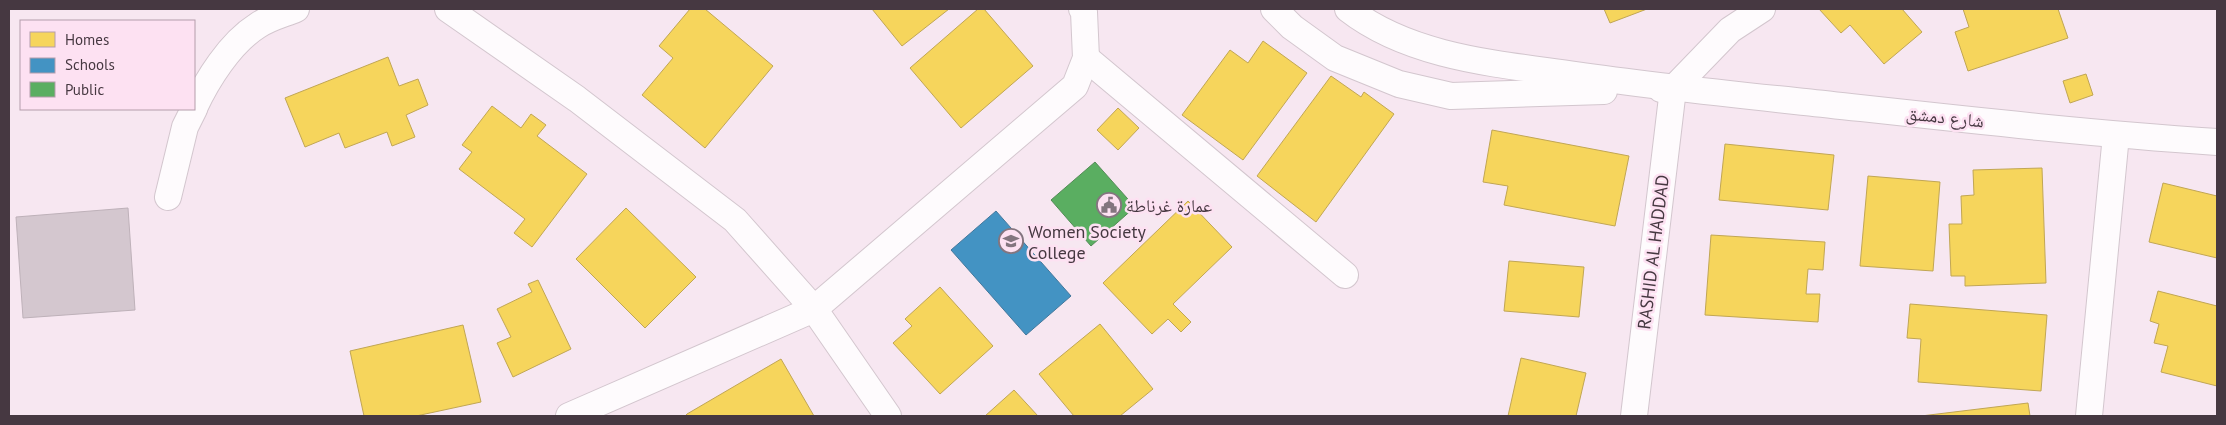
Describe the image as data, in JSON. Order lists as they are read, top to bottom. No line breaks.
{"streets":{"street":["شارع دمشق","RASHID AL HADDAD"]},"crossings":[["شارع دمشق","RASHID AL HADDAD"]],"places":{"public building":["عمارة غرناطة"],"school or university":["Women Society College"]},"legend":["Homes","Schools","Public"]}
